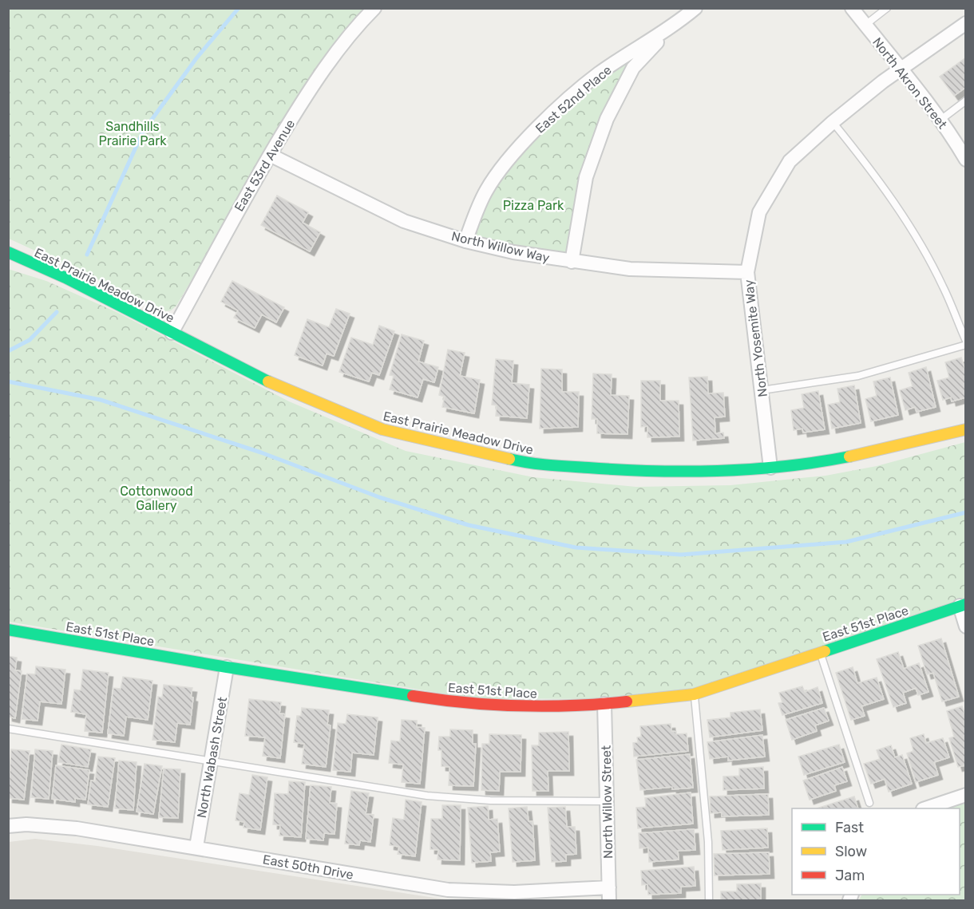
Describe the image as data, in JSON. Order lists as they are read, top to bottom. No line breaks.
{"streets":{"street":["North Akron Street","East 52nd Place","East 53rd Avenue","North Willow Way","East Prairie Meadow Drive","North Yosemite Way","East 51st Place","North Wabash Street","North Willow Street","East 50th Drive"]},"crossings":[["North Akron Street","North Yosemite Way"],["East 52nd Place","North Willow Way"],["East 53rd Avenue","North Willow Way"],["East 53rd Avenue","East Prairie Meadow Drive"],["North Willow Way","North Yosemite Way"],["East Prairie Meadow Drive","North Yosemite Way"],["East 51st Place","North Wabash Street"],["East 51st Place","North Willow Street"],["North Wabash Street","East 50th Drive"],["North Willow Street","East 50th Drive"]],"parks":["Sandhills Prairie Park","Pizza Park","Cottonwood Gallery"],"legend":["Fast","Slow","Jam"]}
